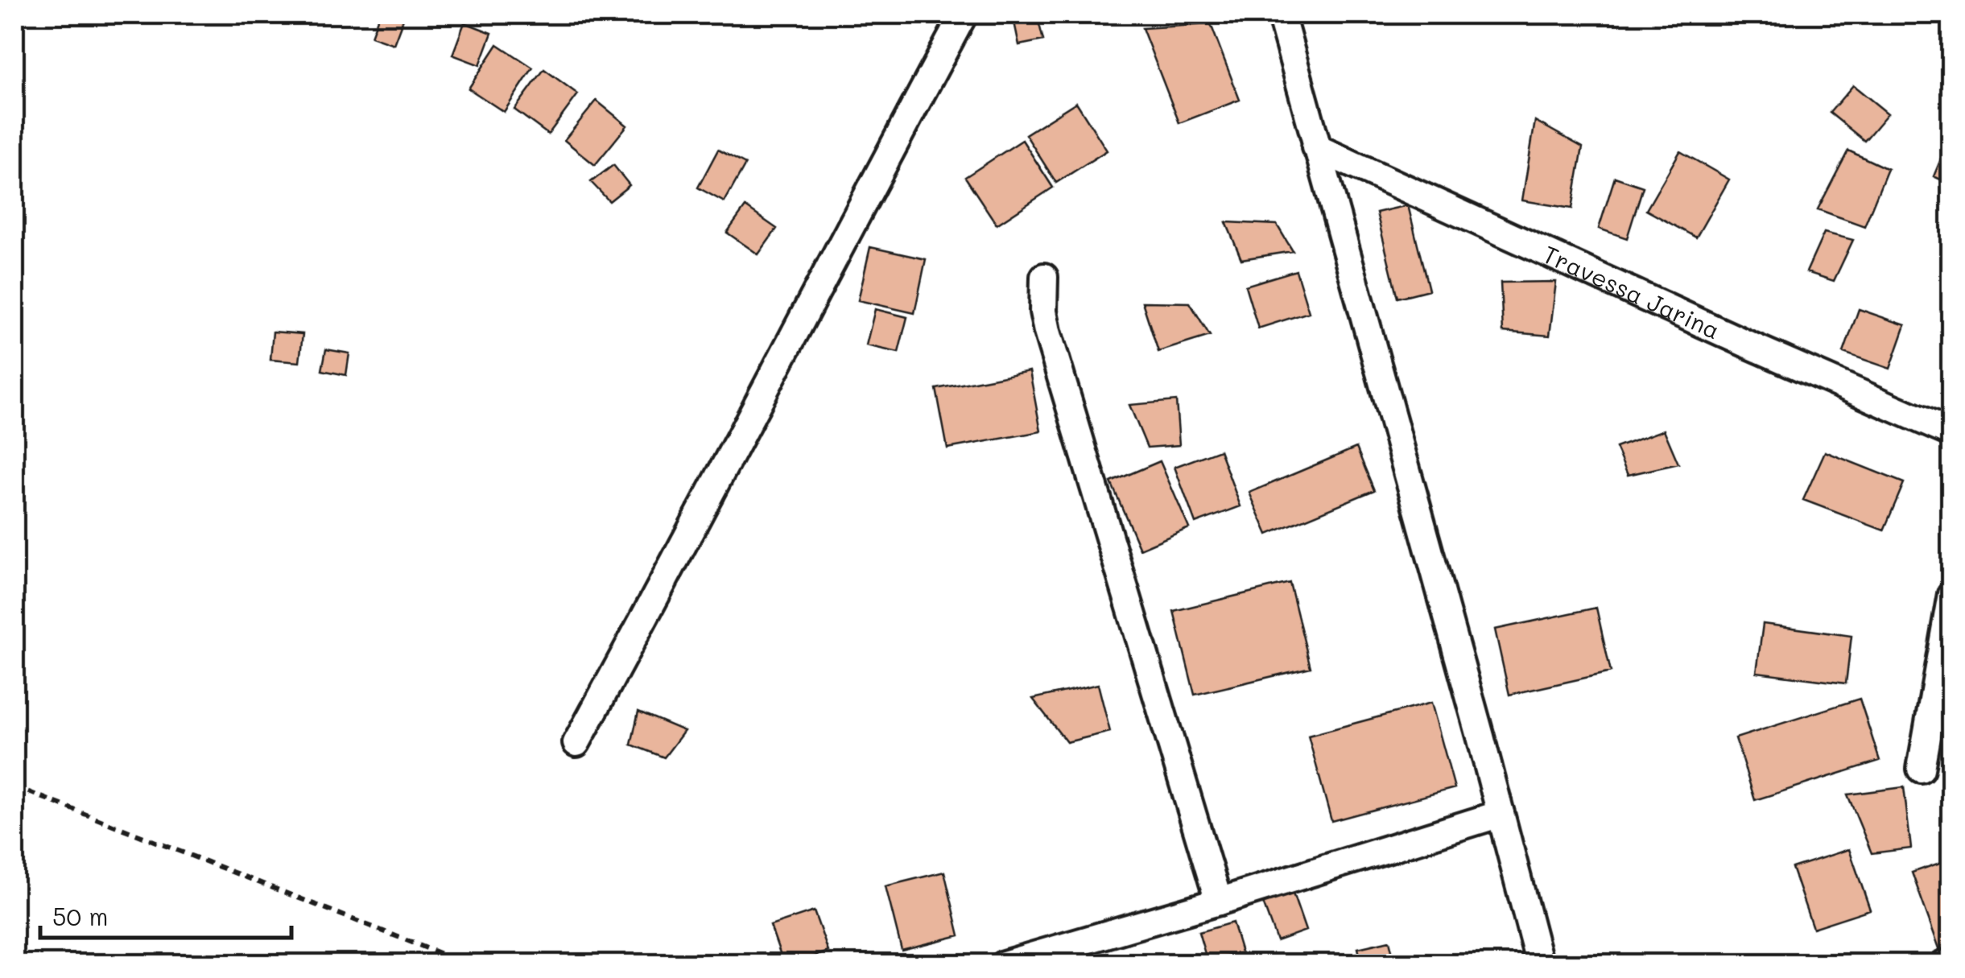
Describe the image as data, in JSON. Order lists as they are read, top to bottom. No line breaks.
{"streets":{"street":["Travessa Jarina"]},"scale_bar":"50 m"}
